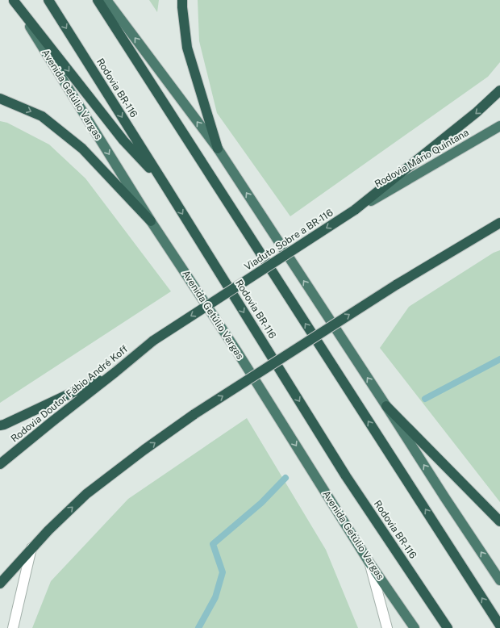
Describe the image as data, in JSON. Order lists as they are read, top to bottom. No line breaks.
{"streets":{"highway":["Rodovia BR-116","Avenida Getúlio Vargas","Rodovia Mário Quintana","Viaduto Sobre a BR-116","Rodovia Doutor Fábio André Koff"]},"crossings":[["Rodovia Mário Quintana","Viaduto Sobre a BR-116"],["Viaduto Sobre a BR-116","Rodovia Doutor Fábio André Koff"]]}
